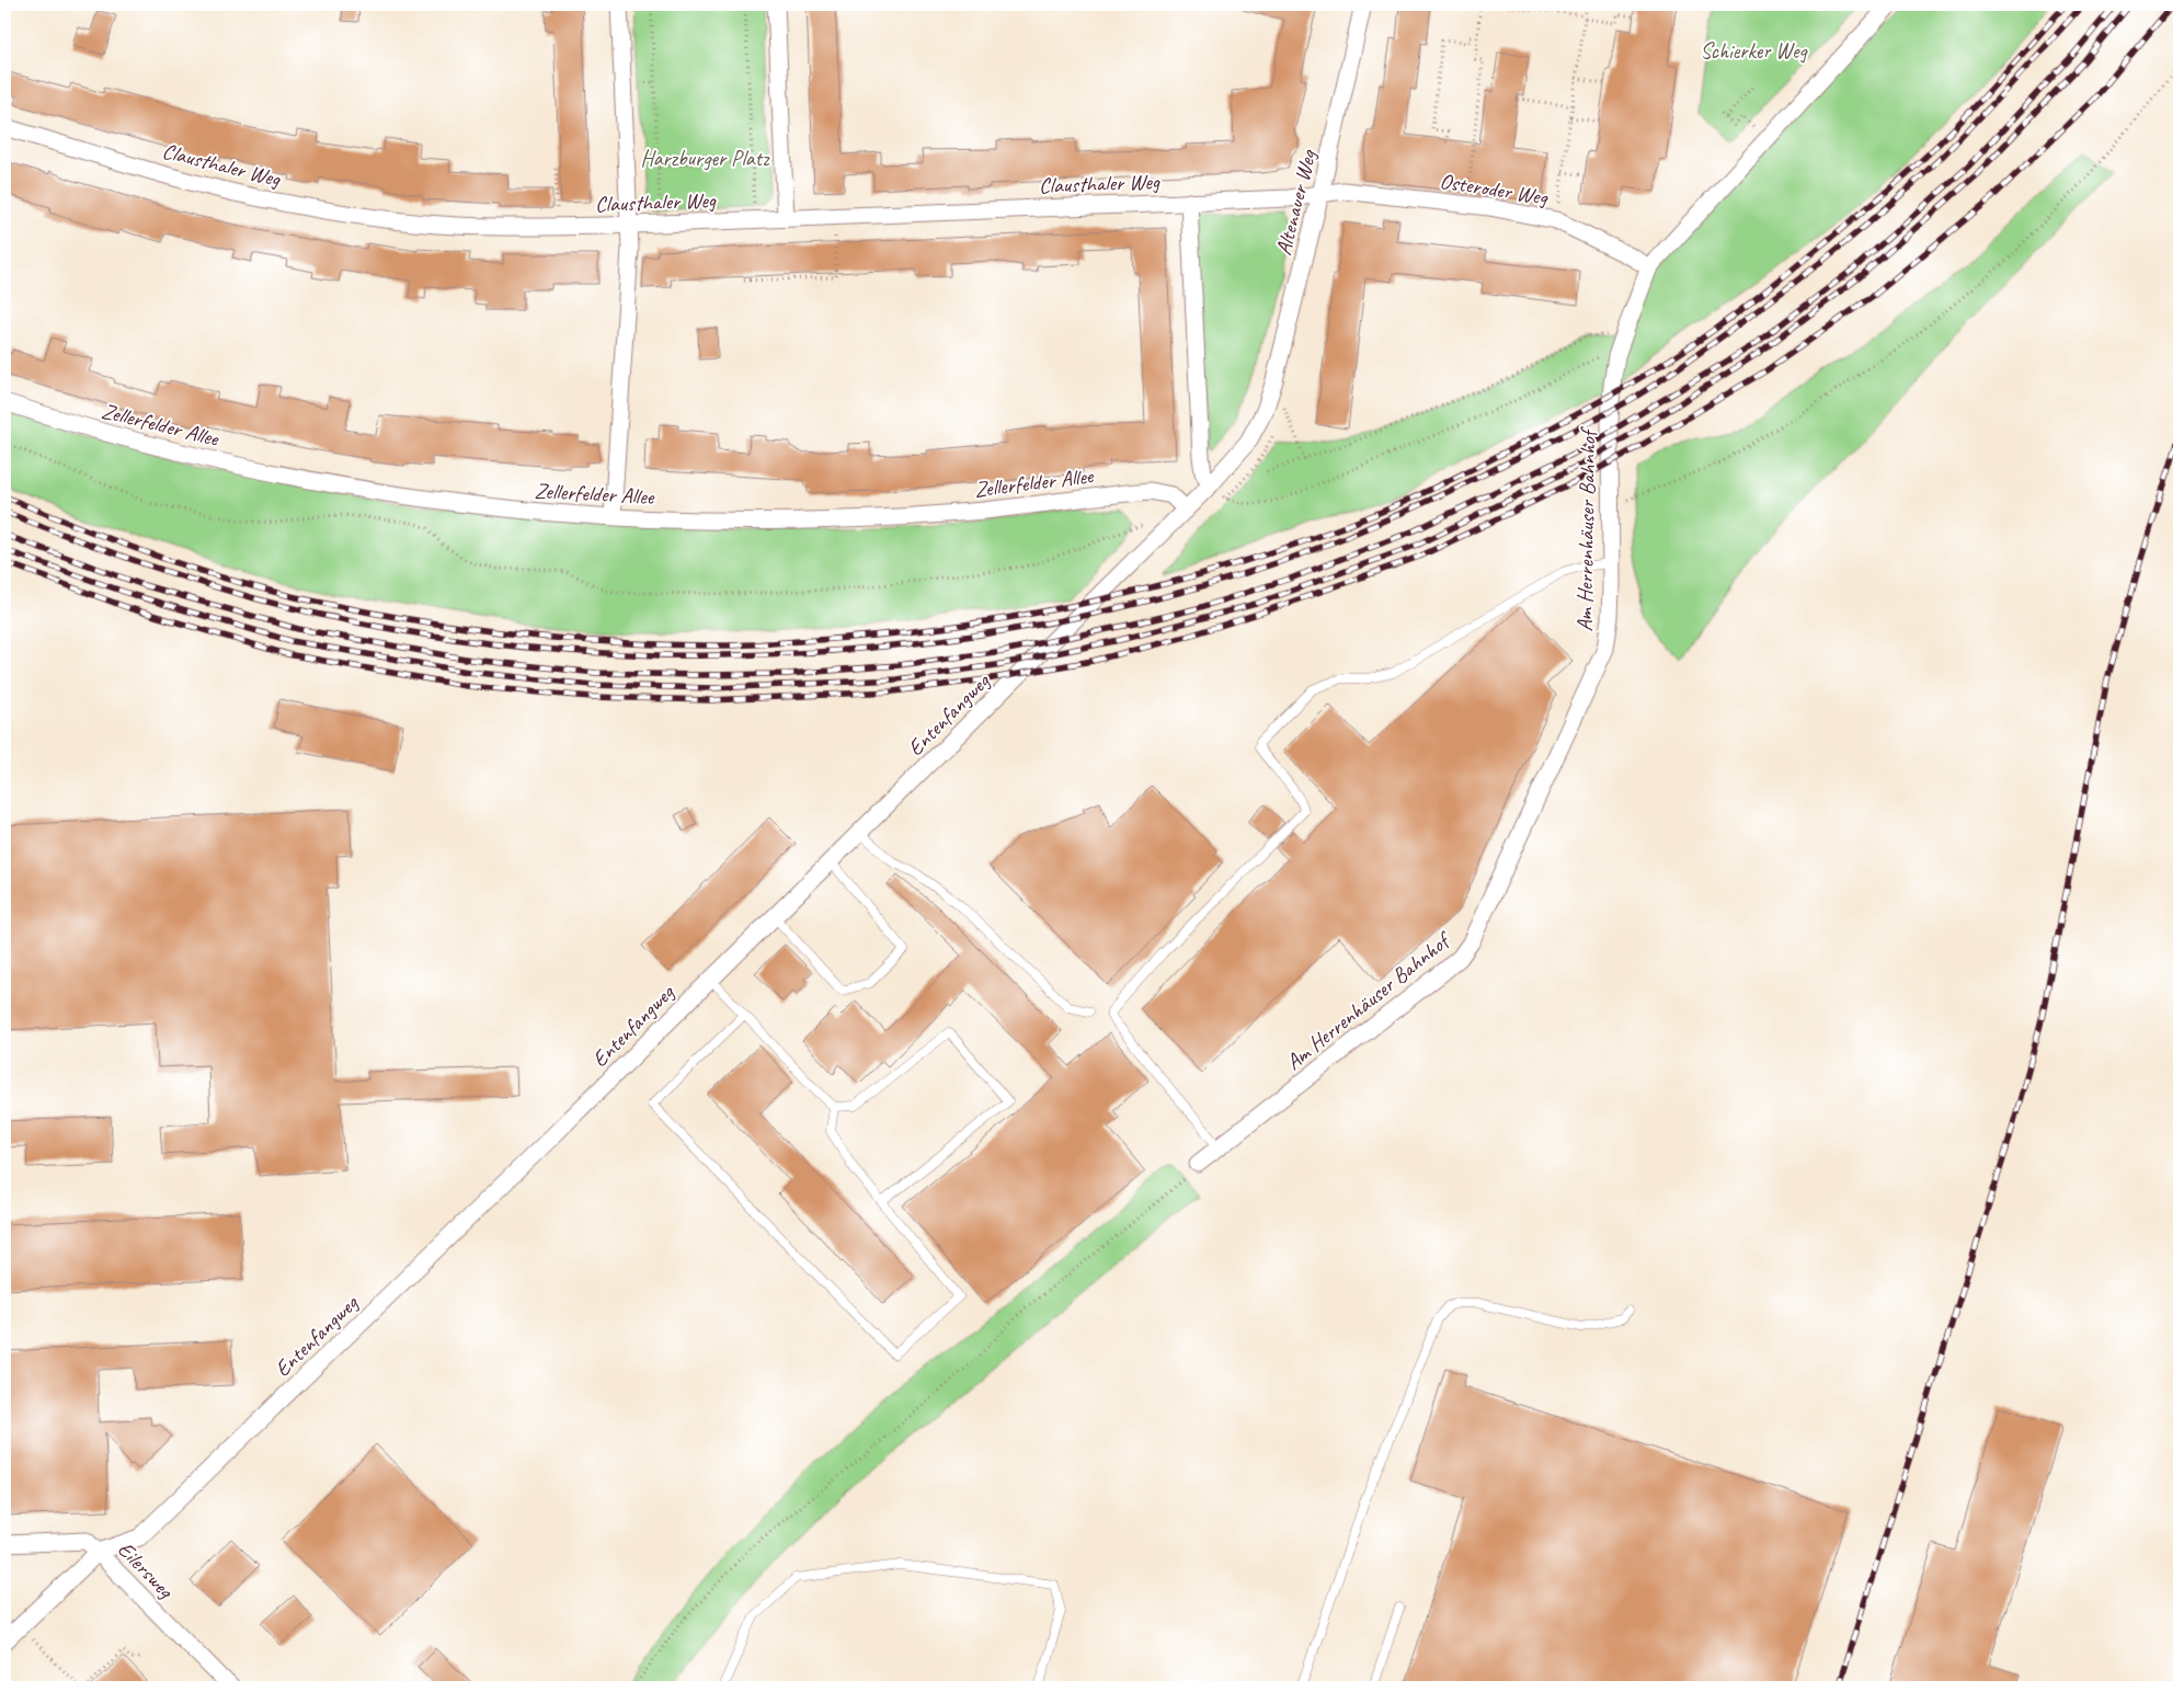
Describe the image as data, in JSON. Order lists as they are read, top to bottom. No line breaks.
{"streets":{"street":["Clausthaler Weg","Osteroder Weg","Altenauer Weg","Zellerfelder Allee","Am Herrenhäuser Bahnhof","Entenfangweg","Eilersweg"]},"crossings":[["Clausthaler Weg","Osteroder Weg"],["Clausthaler Weg","Altenauer Weg"],["Osteroder Weg","Altenauer Weg"],["Osteroder Weg","Am Herrenhäuser Bahnhof"],["Altenauer Weg","Entenfangweg"],["Zellerfelder Allee","Entenfangweg"],["Entenfangweg","Eilersweg"]],"parks":["Schierker Weg","Harzburger Platz"]}
